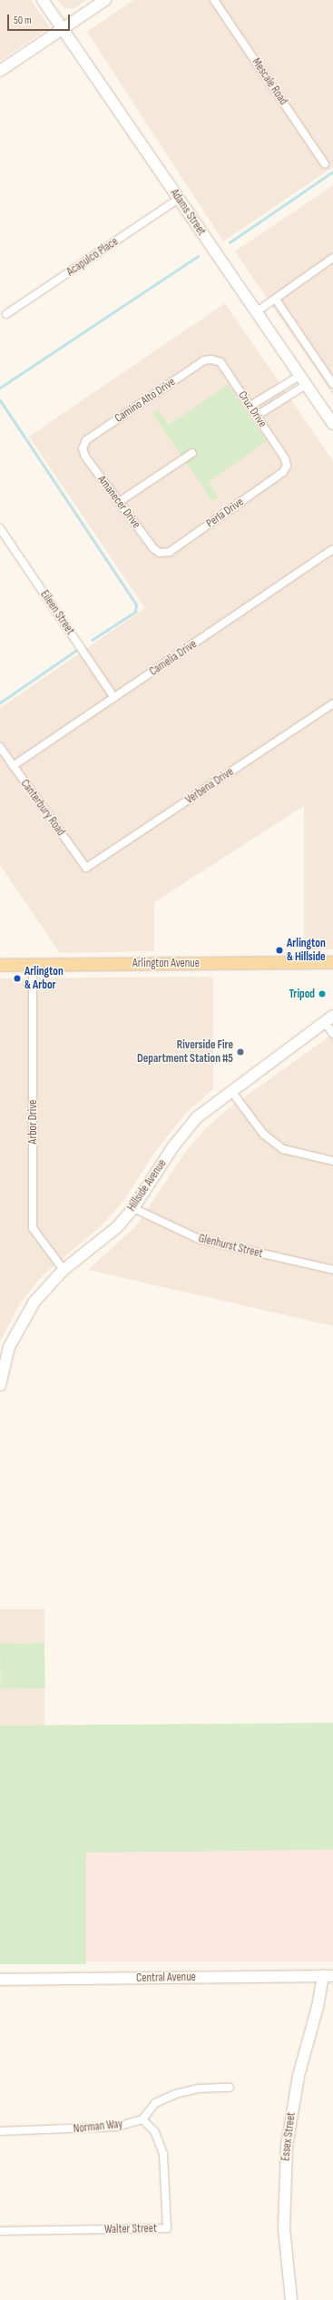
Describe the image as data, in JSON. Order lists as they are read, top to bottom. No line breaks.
{"streets":{"main road":["Adams Street","Arlington Avenue","Hillside Avenue","Central Avenue","Essex Street"],"street":["Mescale Road","Acapulco Place","Camino Alto Drive","Cruz Drive","Amanecer Drive","Perla Drive","Eileen Street","Camelia Drive","Verbena Drive","Canterbury Road","Arbor Drive","Glenhurst Street","Norman Way","Walter Street"]},"crossings":[["Adams Street","Acapulco Place"],["Camino Alto Drive","Cruz Drive"],["Camino Alto Drive","Amanecer Drive"],["Cruz Drive","Perla Drive"],["Amanecer Drive","Perla Drive"],["Eileen Street","Camelia Drive"],["Camelia Drive","Canterbury Road"],["Verbena Drive","Canterbury Road"],["Arlington Avenue","Arbor Drive"],["Arbor Drive","Hillside Avenue"],["Hillside Avenue","Glenhurst Street"],["Central Avenue","Essex Street"],["Norman Way","Walter Street"]],"places":["Arlington & Hillside","Arlington & Arbor","Tripod","Riverside Fire Department Station #5"],"scale_bar":"50 m"}
